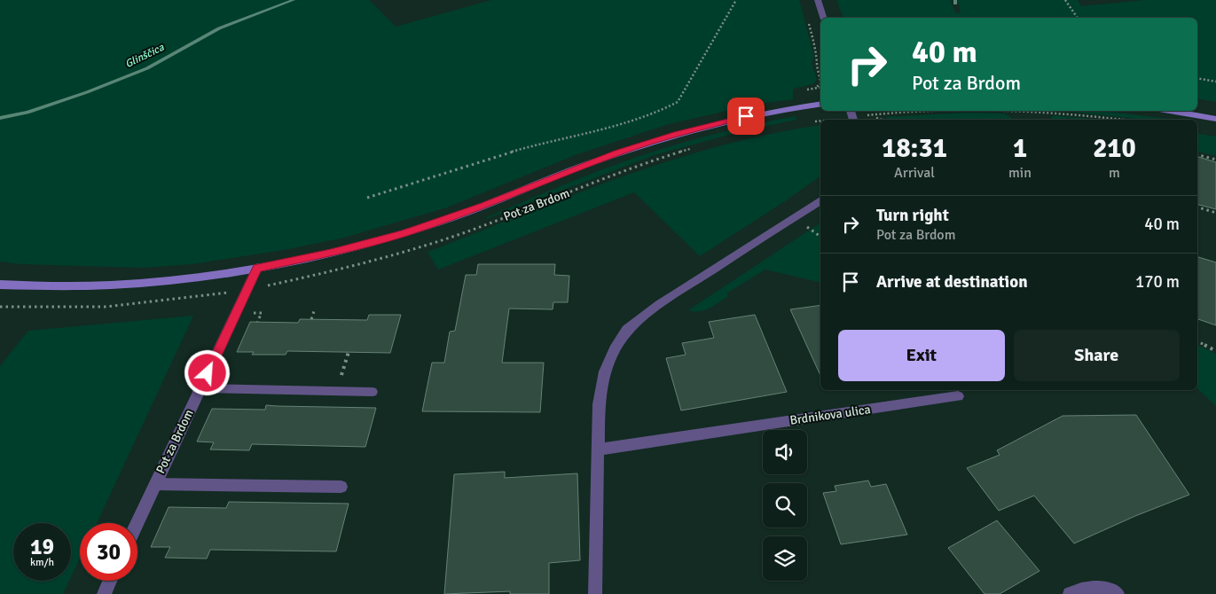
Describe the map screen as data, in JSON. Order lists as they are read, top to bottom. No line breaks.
{"streets":{"main road":["Pot za Brdom"],"street":["Brdnikova ulica"]},"water":["Glinščica"],"page":{"turn":["40 m","Pot za Brdom"],"eta":["18:31","Arrival","1","min","210","m"],"list":[{"name":"Turn right","note":"Pot za Brdom","value":"40 m"},{"name":"Arrive at destination","value":"170 m"}],"buttons":["Exit","Share"],"speed":"19 km/h","limit":"30"}}
